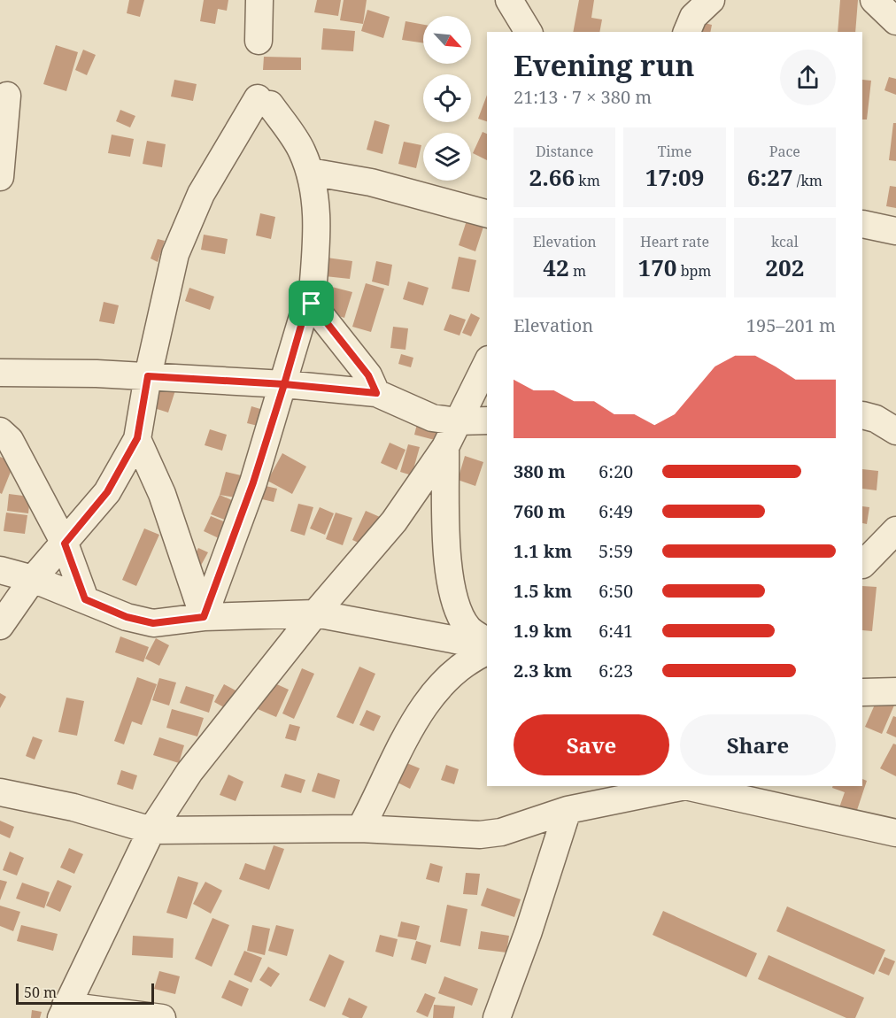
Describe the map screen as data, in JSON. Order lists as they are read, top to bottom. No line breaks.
{"scale_bar":"50 m","north":"bottom right","page":{"heading":["Evening run","21:13 · 7 × 380 m"],"stats":[["Distance","2.66 km"],["Time","17:09"],["Pace","6:27 /km"],["Elevation","42 m"],["Heart rate","170 bpm"],["kcal","202"]],"chart":["Elevation","195–201 m"],"list":[{"name":"380 m","note":"6:20"},{"name":"760 m","note":"6:49"},{"name":"1.1 km","note":"5:59"},{"name":"1.5 km","note":"6:50"},{"name":"1.9 km","note":"6:41"},{"name":"2.3 km","note":"6:23"}],"buttons":["Save","Share"],"scale":"50 m"}}
